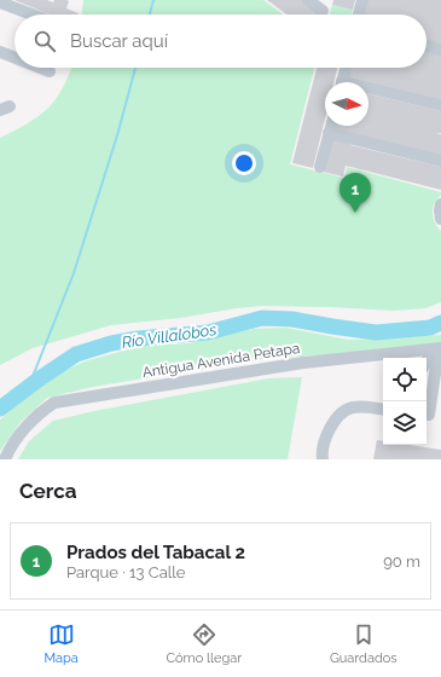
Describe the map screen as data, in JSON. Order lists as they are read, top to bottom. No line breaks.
{"streets":{"street":["Antigua Avenida Petapa"]},"water":["Río Villalobos"],"north":"right","page":{"search":"Buscar aquí","pins":"1","heading":"Cerca","list":[{"mark":"1","name":"Prados del Tabacal 2","note":"Parque · 13 Calle","value":"90 m"}],"nav":["Mapa","Cómo llegar","Guardados"]}}
